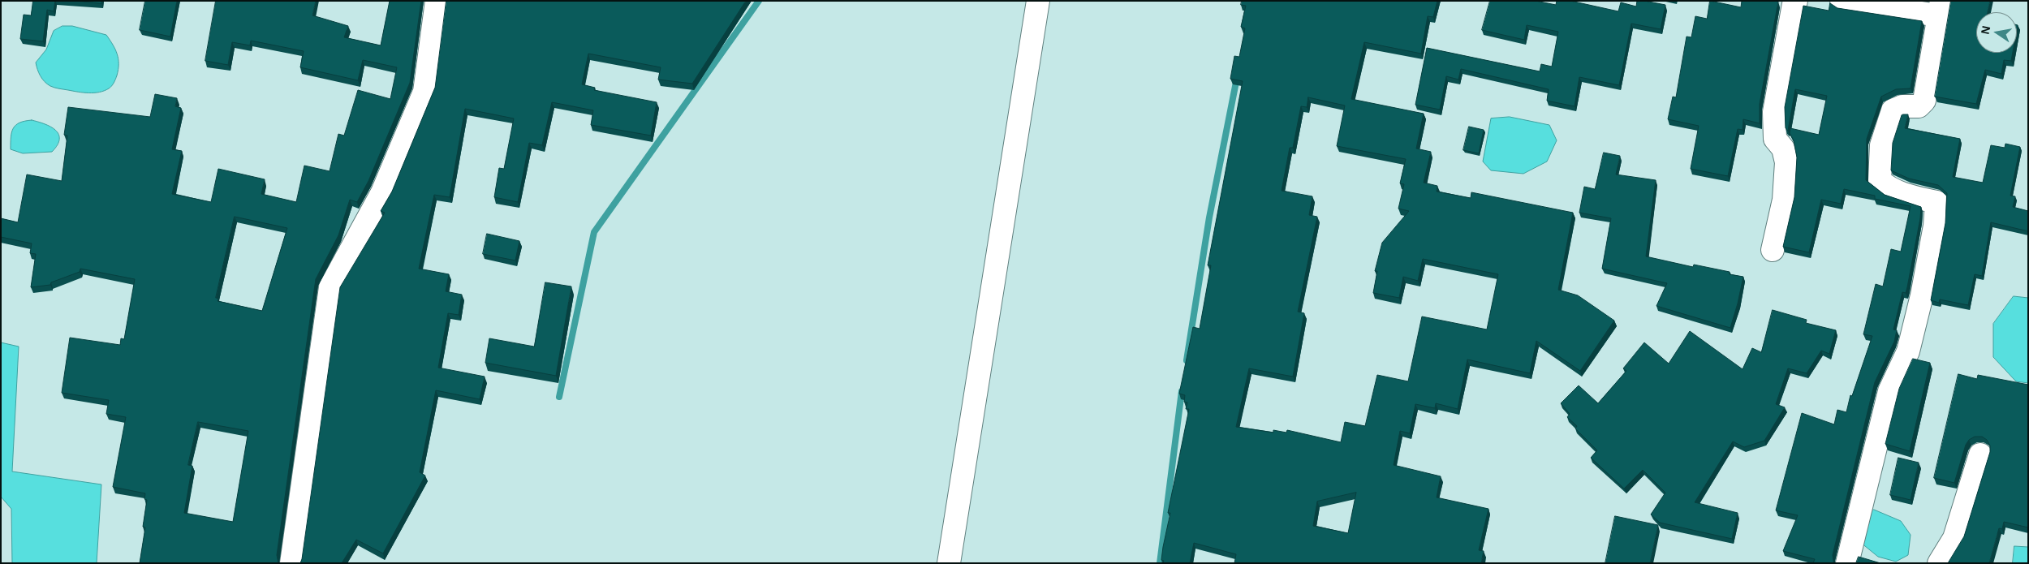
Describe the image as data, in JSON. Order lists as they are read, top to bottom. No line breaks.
{"north":"left"}
